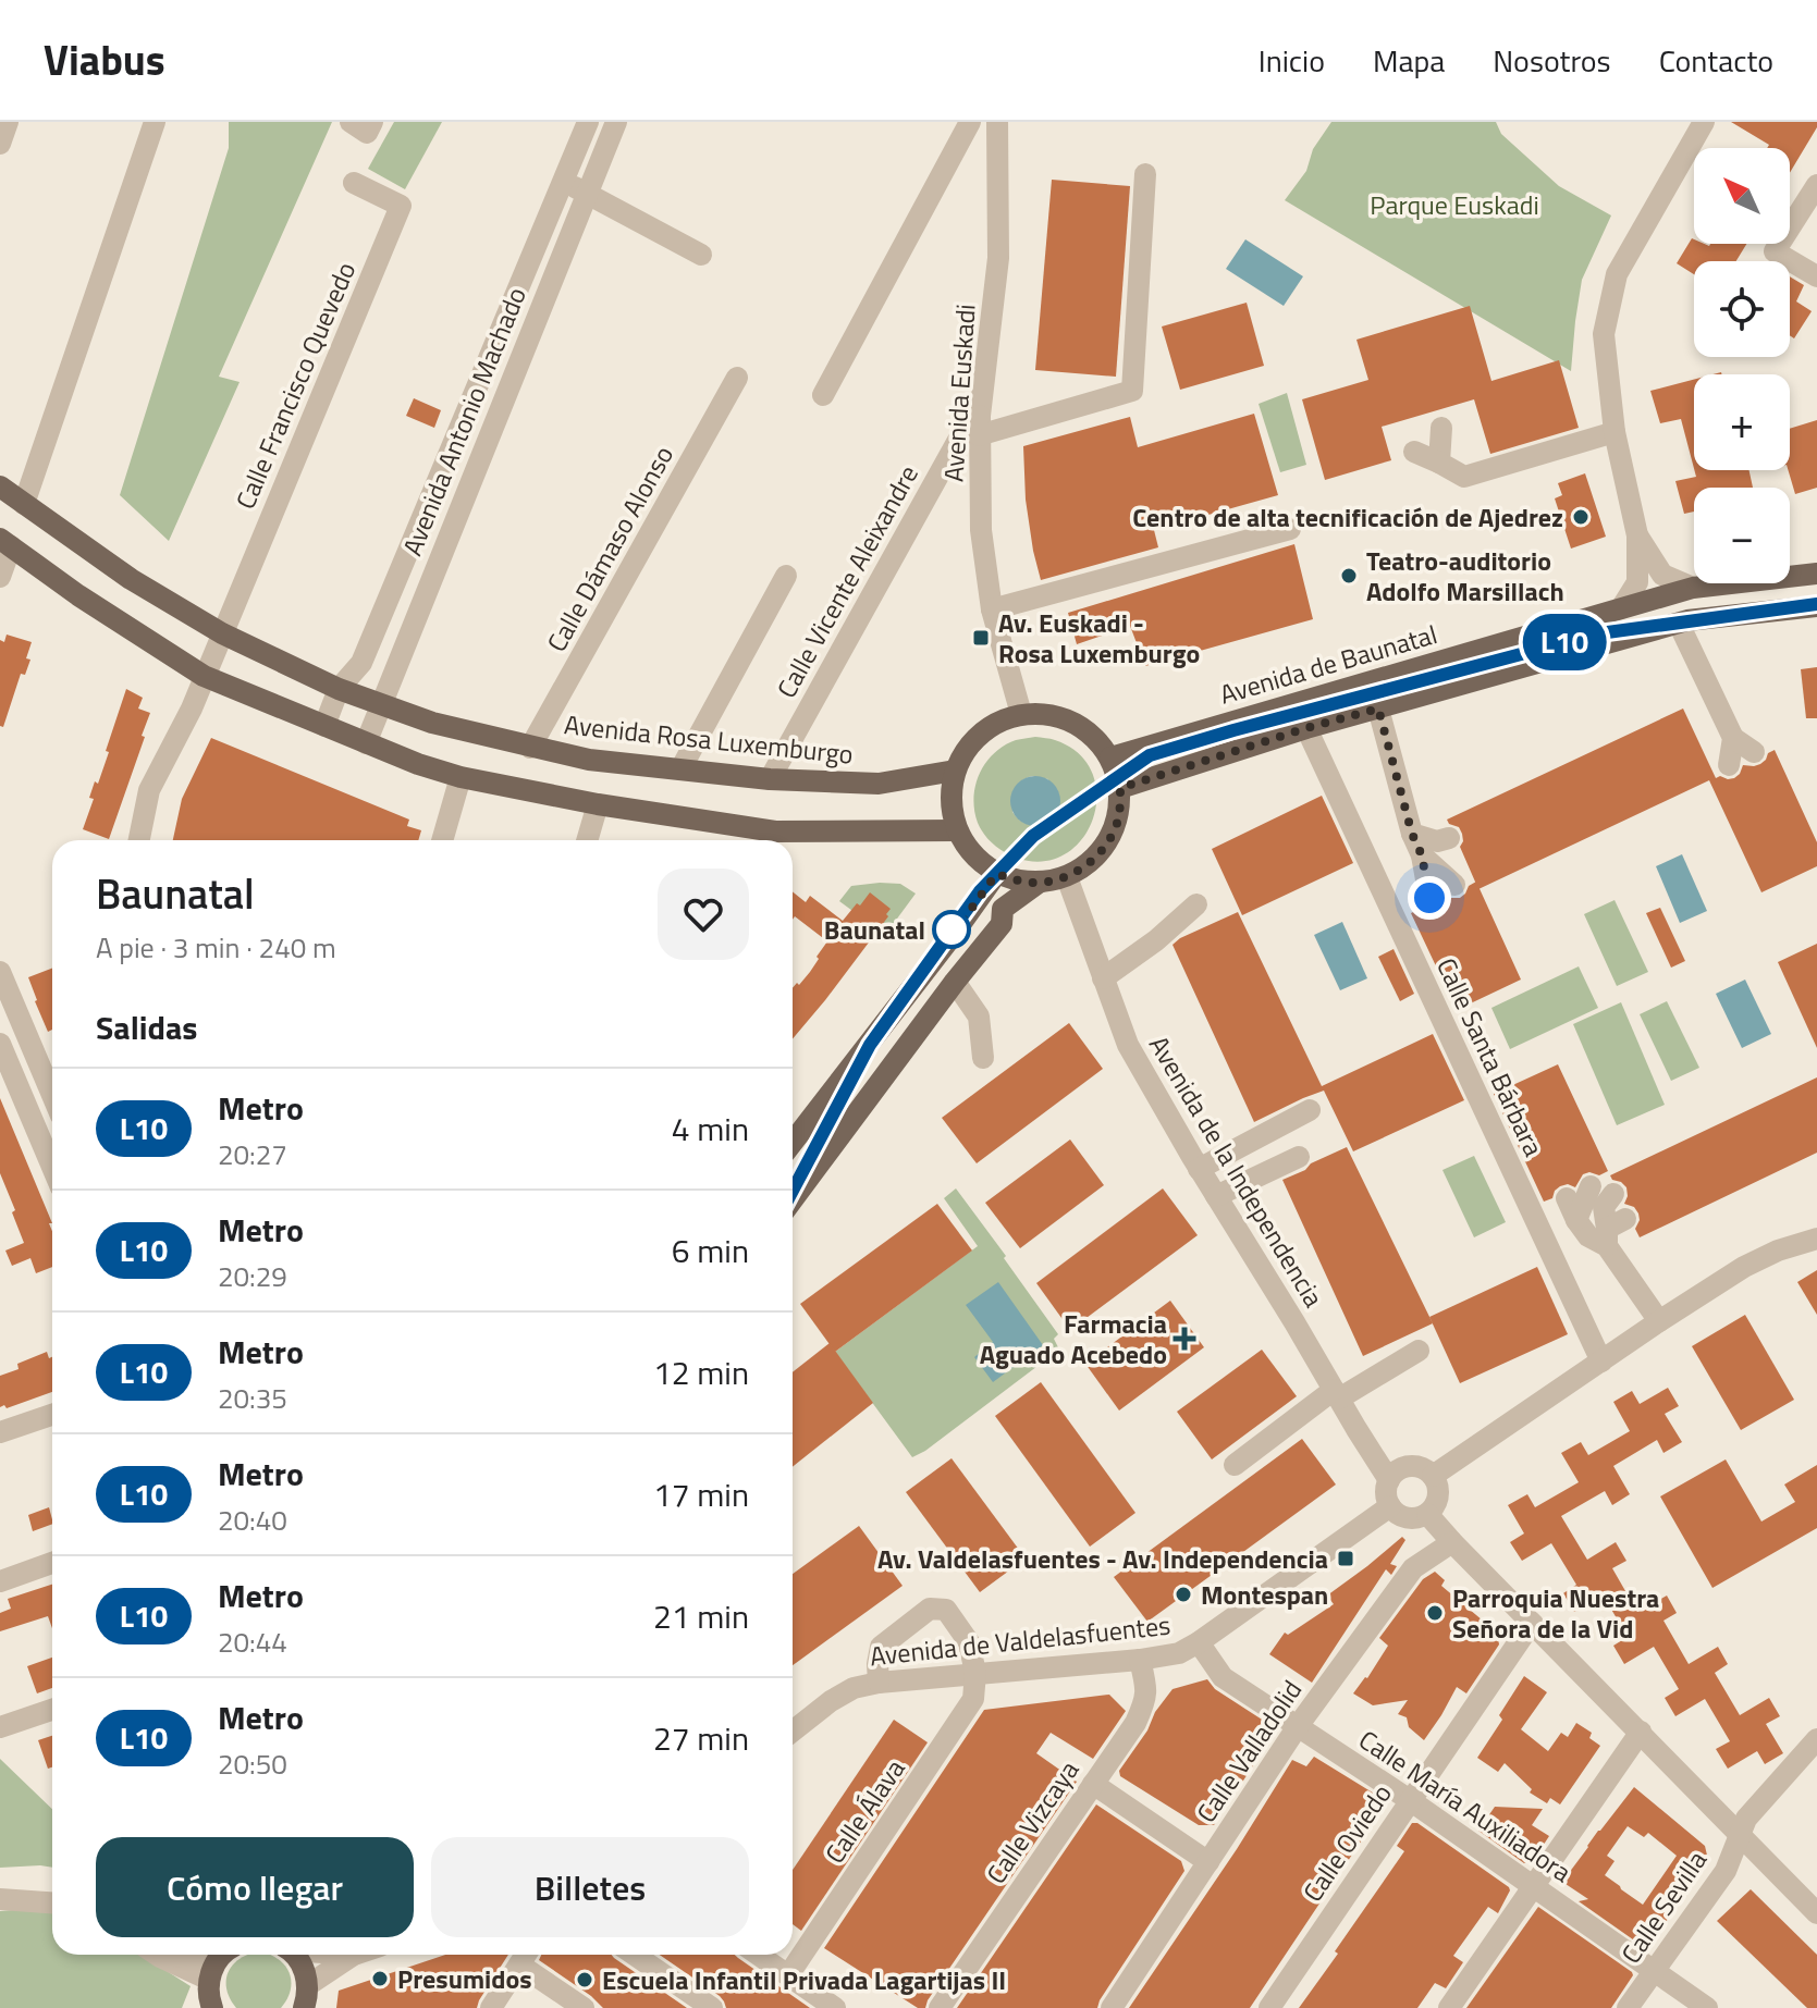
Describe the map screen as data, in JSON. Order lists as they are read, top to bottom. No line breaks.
{"streets":{"main road":["Avenida de Baunatal","Avenida Rosa Luxemburgo"],"street":["Calle Francisco Quevedo","Avenida Euskadi","Avenida Antonio Machado","Calle Dámaso Alonso","Calle Vicente Aleixandre","Calle Santa Bárbara","Avenida de la Independencia","Avenida de Valdelasfuentes","Calle Valladolid","Calle María Auxiliadora","Calle Álava","Calle Vizcaya","Calle Oviedo","Calle Sevilla"]},"crossings":[["Calle Francisco Quevedo","Avenida Rosa Luxemburgo"],["Avenida Euskadi","Calle Vicente Aleixandre"],["Avenida Euskadi","Avenida de Baunatal"],["Avenida Euskadi","Avenida Rosa Luxemburgo"],["Avenida Euskadi","Avenida de la Independencia"],["Avenida Antonio Machado","Avenida Rosa Luxemburgo"],["Calle Dámaso Alonso","Avenida Rosa Luxemburgo"],["Calle Vicente Aleixandre","Avenida Rosa Luxemburgo"],["Avenida de Baunatal","Avenida Rosa Luxemburgo"],["Avenida de Baunatal","Avenida de la Independencia"],["Avenida Rosa Luxemburgo","Avenida de la Independencia"],["Avenida de la Independencia","Avenida de Valdelasfuentes"],["Avenida de Valdelasfuentes","Calle María Auxiliadora"],["Avenida de Valdelasfuentes","Calle Álava"],["Avenida de Valdelasfuentes","Calle Vizcaya"],["Calle Valladolid","Calle María Auxiliadora"],["Calle María Auxiliadora","Calle Oviedo"],["Calle María Auxiliadora","Calle Sevilla"]],"parks":["Parque Euskadi"],"places":{"other":["Centro de alta tecnificación de Ajedrez","Teatro-auditorio Adolfo Marsillach","Baunatal","Montespan","Parroquia Nuestra Señora de la Vid","Presumidos","Escuela Infantil Privada Lagartijas II"],"transit":["Av. Euskadi - Rosa Luxemburgo","Av. Valdelasfuentes - Av. Independencia"],"health":["Farmacia Aguado Acebedo"]},"lines":["metro line L10"],"north":"top left","page":{"header":"Viabus","nav":["Inicio","Mapa","Nosotros","Contacto"],"on_map":"L10","map_buttons":["+","−"],"heading":[["Baunatal","A pie · 3 min · 240 m"],"Salidas"],"list":[{"mark":"L10","name":"Metro","note":"20:27","value":"4 min"},{"mark":"L10","name":"Metro","note":"20:29","value":"6 min"},{"mark":"L10","name":"Metro","note":"20:35","value":"12 min"},{"mark":"L10","name":"Metro","note":"20:40","value":"17 min"},{"mark":"L10","name":"Metro","note":"20:44","value":"21 min"},{"mark":"L10","name":"Metro","note":"20:50","value":"27 min"}],"buttons":["Cómo llegar","Billetes"]}}
